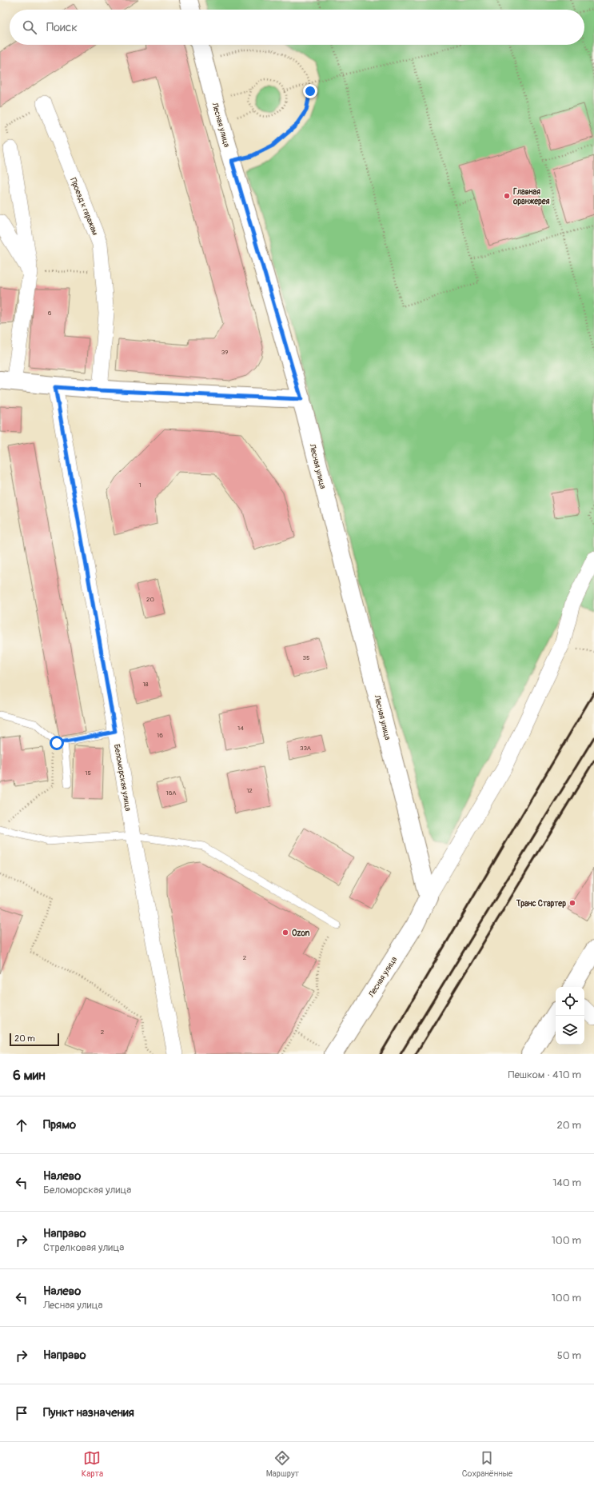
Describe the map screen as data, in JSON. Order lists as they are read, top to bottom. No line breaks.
{"streets":{"street":["Лесная улица","Проезд к гаражам","Беломорская улица"]},"places":["Главная оранжерея","Транс Стартер","Ozon"],"house_numbers":["6","39","1","20","35","18","14","16","33А","15","12","16А","2","2"],"scale_bar":"20 m","page":{"search":"Поиск","scale":"20 m","heading":["6 мин","Пешком · 410 m"],"list":[["Прямо","20 m"],["Налево","Беломорская улица","140 m"],["Направо","Стрелковая улица","100 m"],["Налево","Лесная улица","100 m"],["Направо","50 m"],"Пункт назначения"],"nav":["Карта","Маршрут","Сохранённые"]}}
